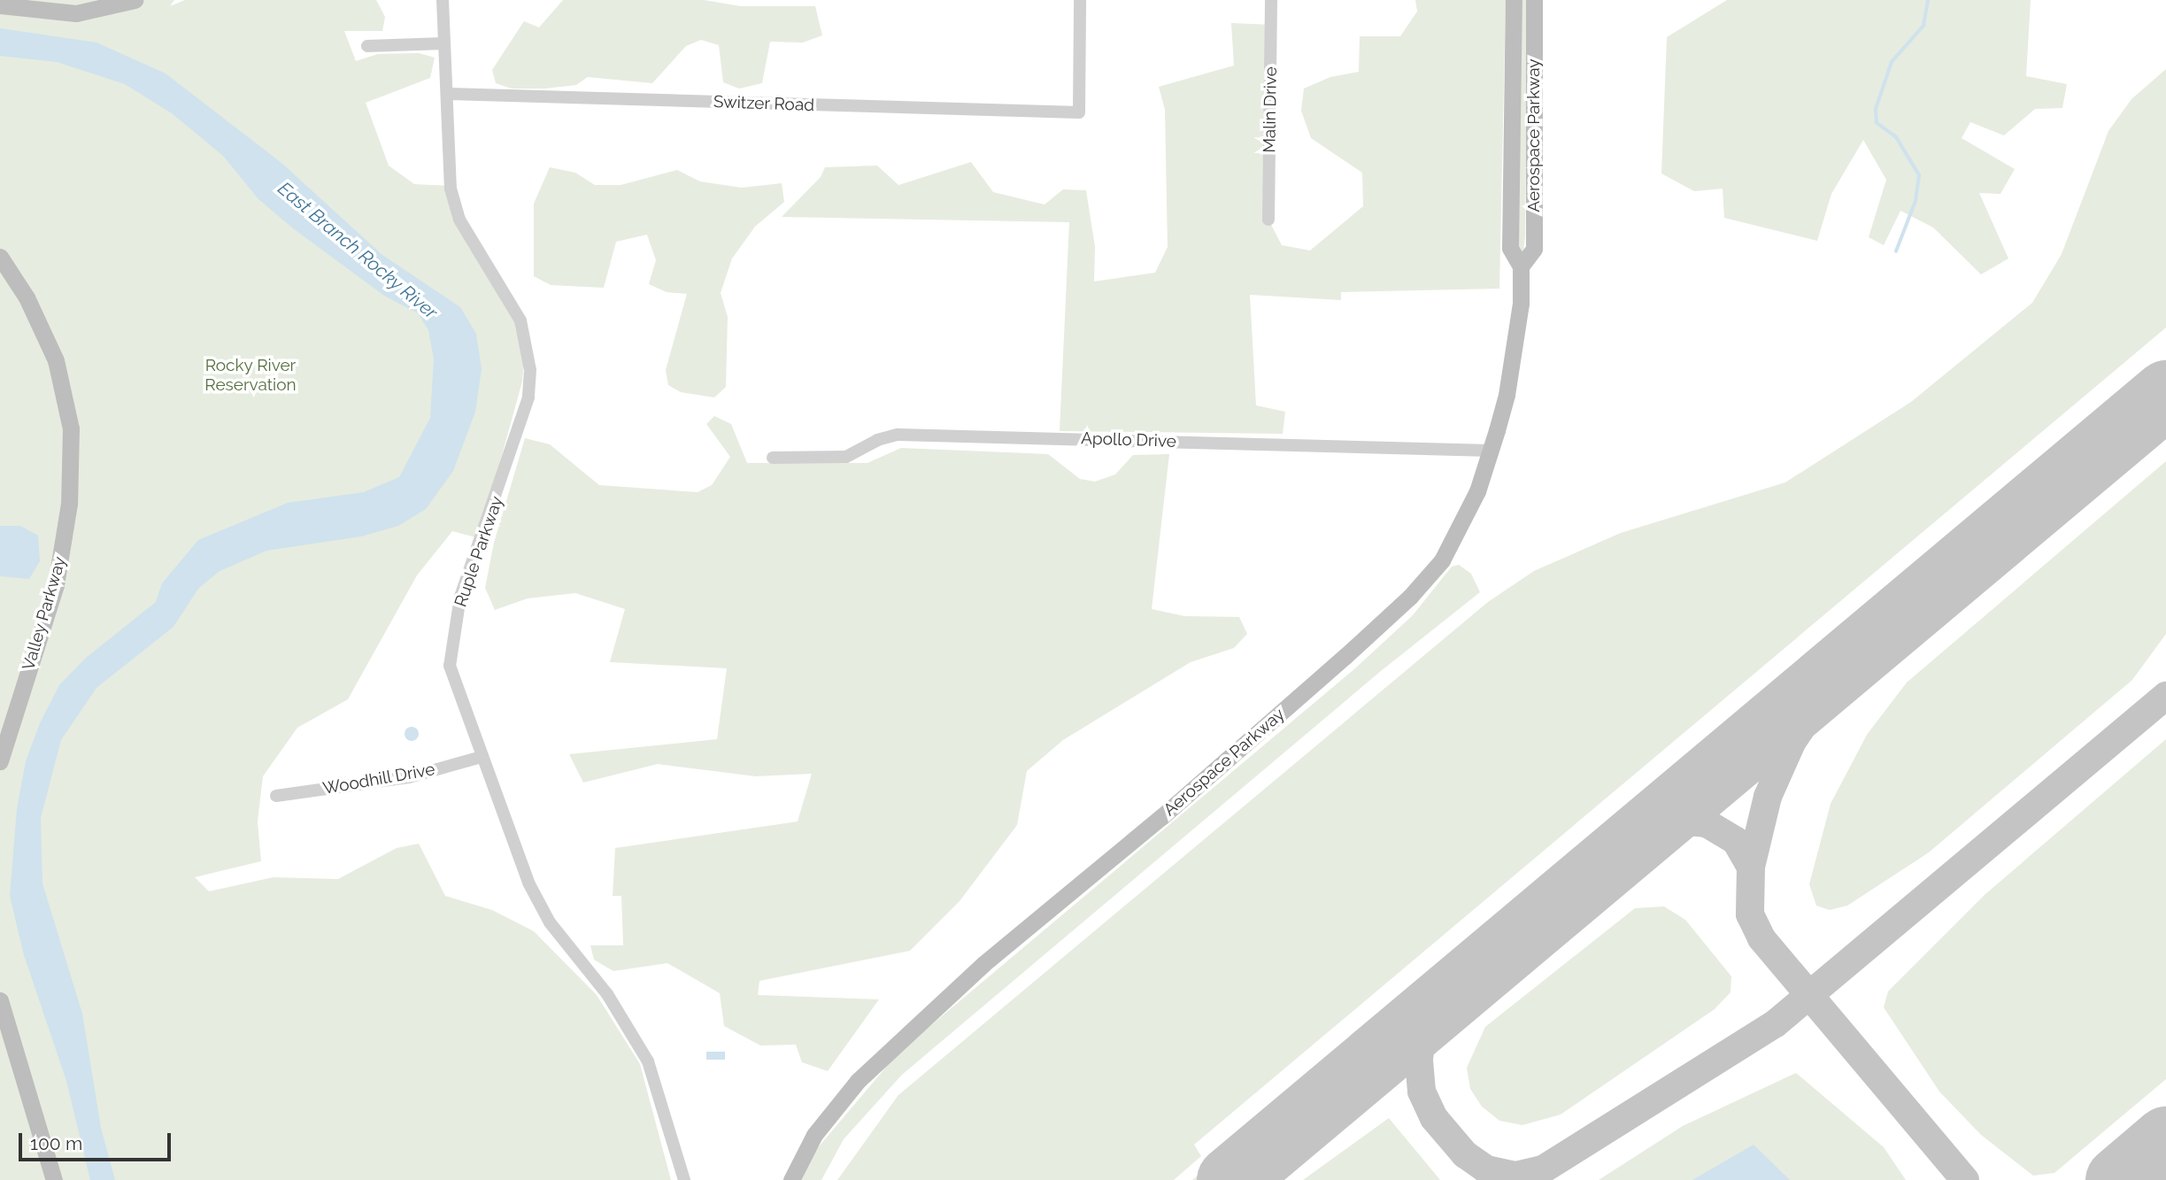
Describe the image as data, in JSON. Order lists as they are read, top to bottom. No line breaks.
{"streets":{"street":["Switzer Road","Malin Drive","Aerospace Parkway","Apollo Drive","Ruple Parkway","Valley Parkway","Woodhill Drive"]},"crossings":[["Switzer Road","Ruple Parkway"],["Aerospace Parkway","Apollo Drive"],["Ruple Parkway","Woodhill Drive"]],"water":["East Branch Rocky River"],"parks":["Rocky River Reservation"],"scale_bar":"100 m"}
